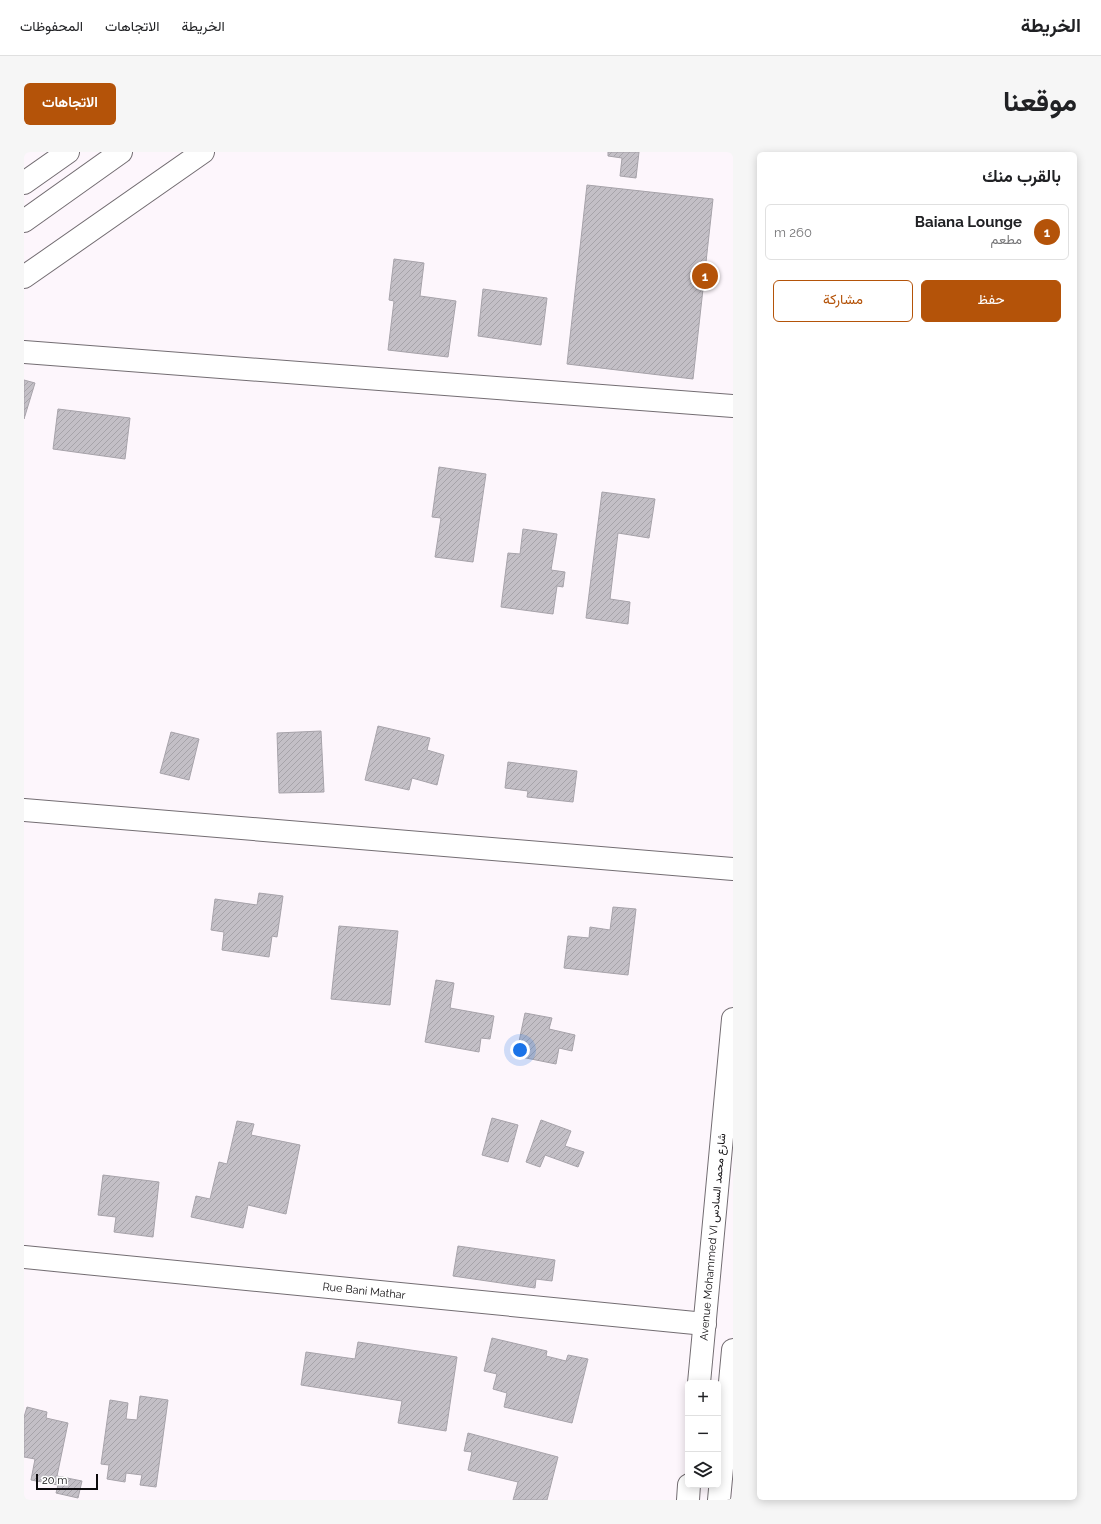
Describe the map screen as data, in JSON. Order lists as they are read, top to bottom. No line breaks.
{"streets":{"main road":["Avenue Mohammed VI شارع محمد السادس","Rue Bani Mathar"]},"crossings":[["Avenue Mohammed VI شارع محمد السادس","Rue Bani Mathar"]],"scale_bar":"20 m","page":{"header":"الخريطة","nav":["الخريطة","الاتجاهات","المحفوظات"],"title":"موقعنا","buttons":["الاتجاهات",["حفظ","مشاركة"]],"heading":"بالقرب منك","list":[{"mark":"1","name":"Baiana Lounge","note":"مطعم","value":"260 m"}],"pins":"1","map_buttons":["+","−"],"scale":"20 m"}}
